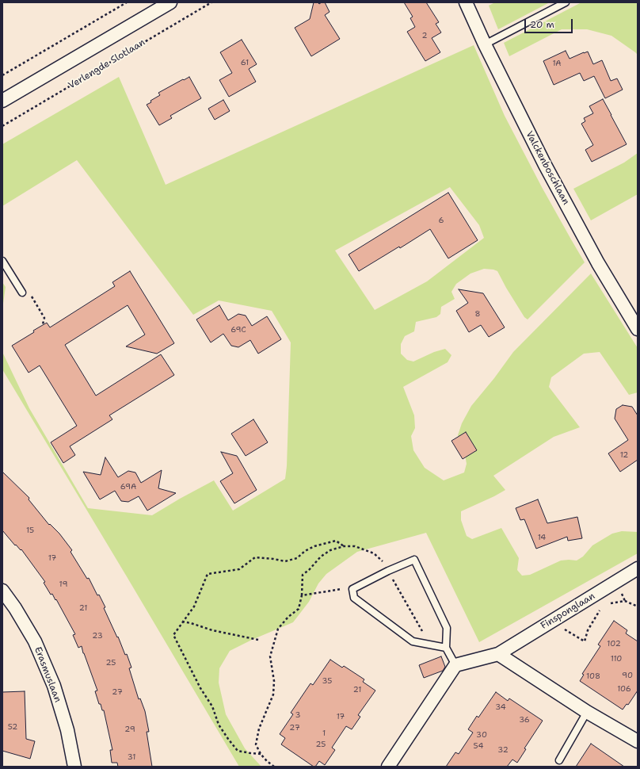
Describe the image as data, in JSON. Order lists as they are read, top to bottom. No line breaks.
{"streets":{"street":["Valckenboschlaan","Finsponglaan","Erasmuslaan"],"path":["Verlengde Slotlaan"]},"house_numbers":["2","61","1A","6","8","69C","12","69A","15","14","17","19","21","23","102","110","25","90","108","35","106","21","27","34","3","17","36","52","27","29","1","30","25","54","32","31"],"scale_bar":"20 m"}
